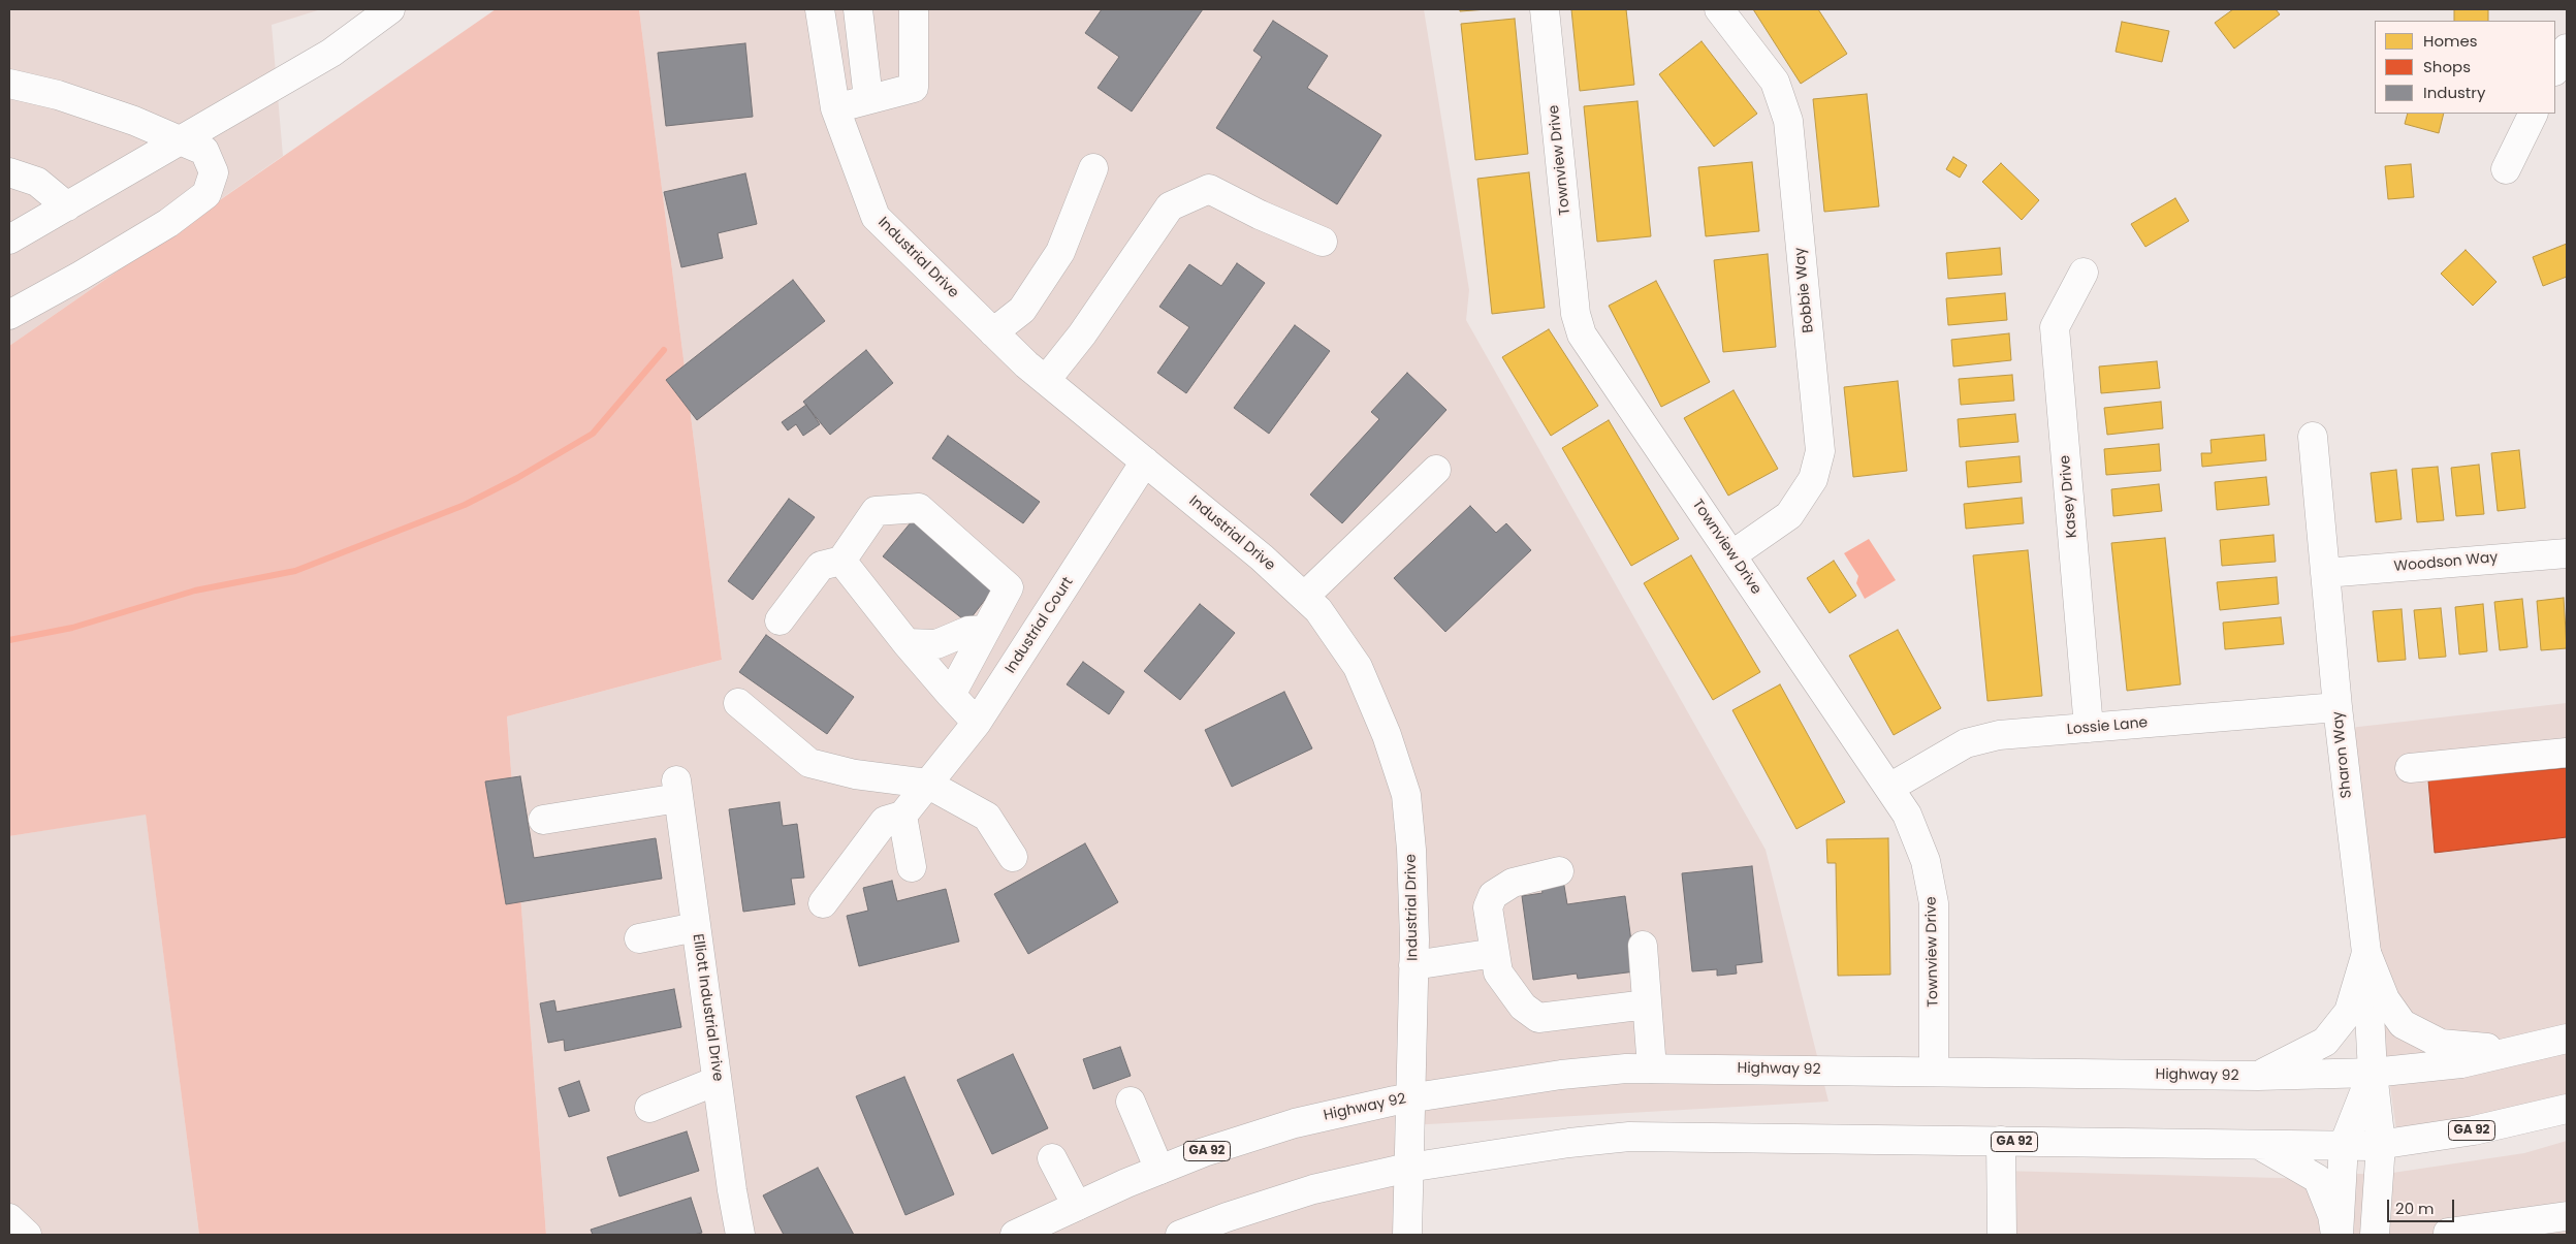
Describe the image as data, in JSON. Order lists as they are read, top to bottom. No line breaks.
{"streets":{"street":["Townview Drive","Industrial Drive","Bobbie Way","Kasey Drive","Woodson Way","Industrial Court","Lossie Lane","Sharon Way","Elliott Industrial Drive","Highway 92","GA 92"]},"crossings":[["Townview Drive","Bobbie Way"],["Townview Drive","Lossie Lane"],["Townview Drive","Highway 92"],["Industrial Drive","Industrial Court"],["Industrial Drive","Highway 92"],["Industrial Drive","GA 92"],["Kasey Drive","Lossie Lane"],["Woodson Way","Sharon Way"],["Lossie Lane","Sharon Way"],["Sharon Way","Highway 92"],["Sharon Way","GA 92"]],"legend":["Homes","Shops","Industry"],"scale_bar":"20 m"}
